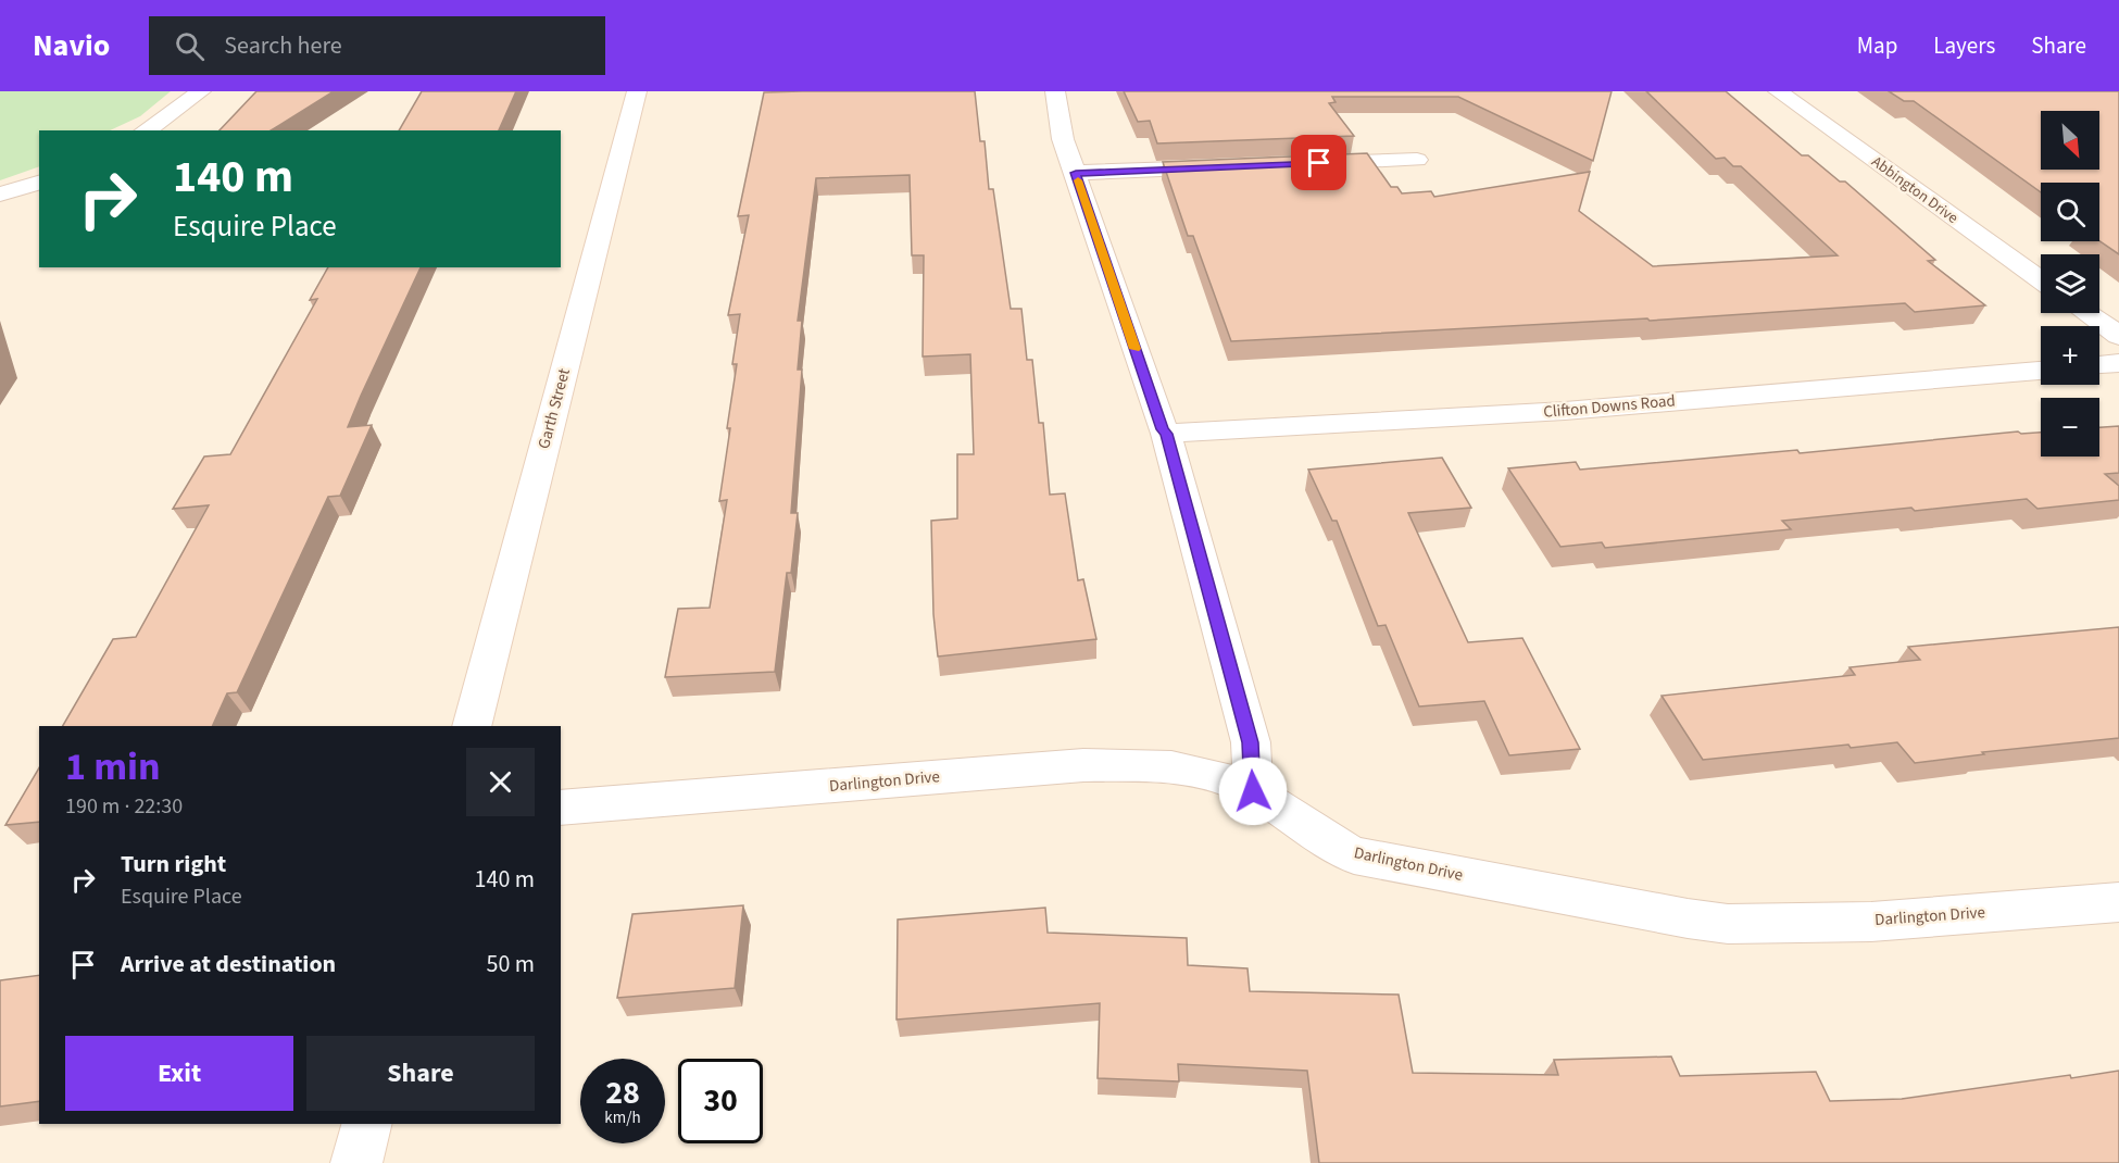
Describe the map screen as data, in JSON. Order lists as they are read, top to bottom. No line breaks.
{"streets":{"street":["Abbington Drive","Clifton Downs Road","Garth Street","Darlington Drive"]},"north":"bottom right","page":{"header":"Navio","search":"Search here","nav":["Map","Layers","Share"],"map_buttons":["+","−"],"turn":["140 m","Esquire Place"],"heading":["1 min","190 m · 22:30"],"list":[{"name":"Turn right","note":"Esquire Place","value":"140 m"},{"name":"Arrive at destination","value":"50 m"}],"buttons":["Exit","Share"],"speed":"28 km/h","limit":"30"}}
